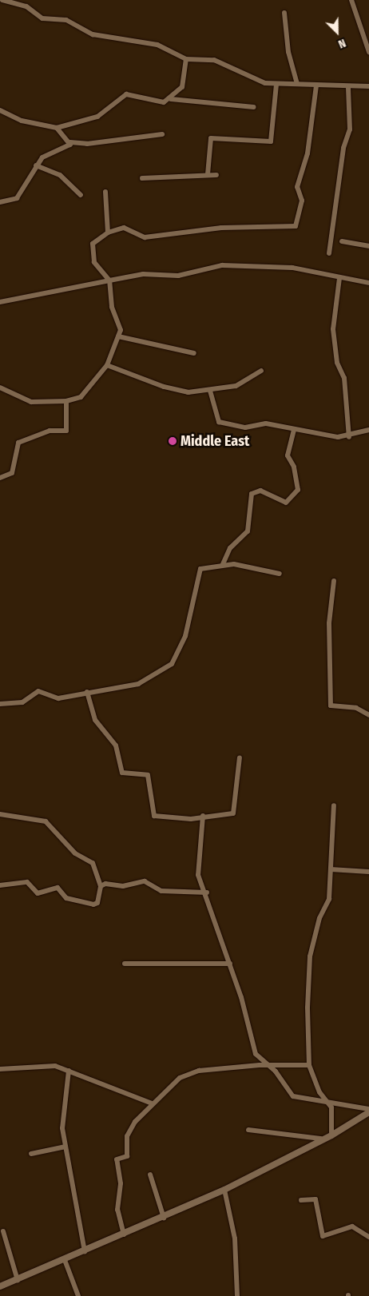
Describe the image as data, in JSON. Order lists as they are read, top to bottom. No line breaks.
{"places":["Middle East"],"north":"bottom right"}
